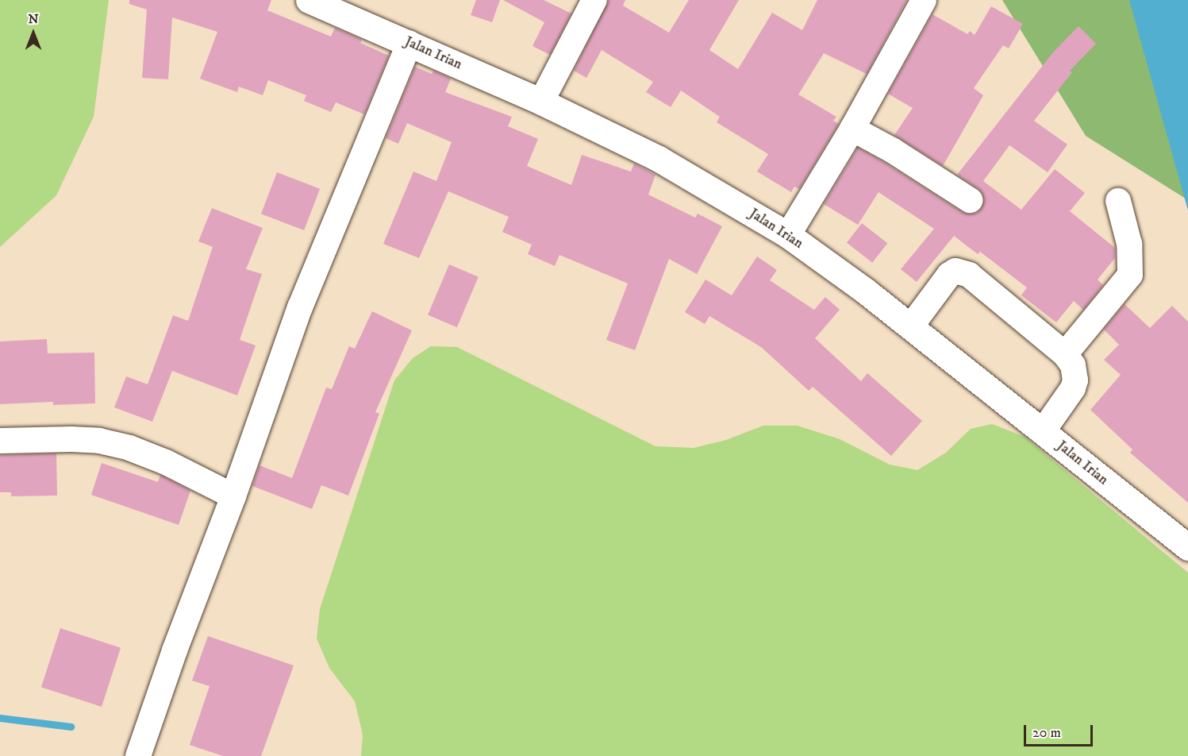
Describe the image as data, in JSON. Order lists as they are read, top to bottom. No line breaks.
{"streets":{"main road":["Jalan Irian"]},"scale_bar":"20 m","north":"top"}
